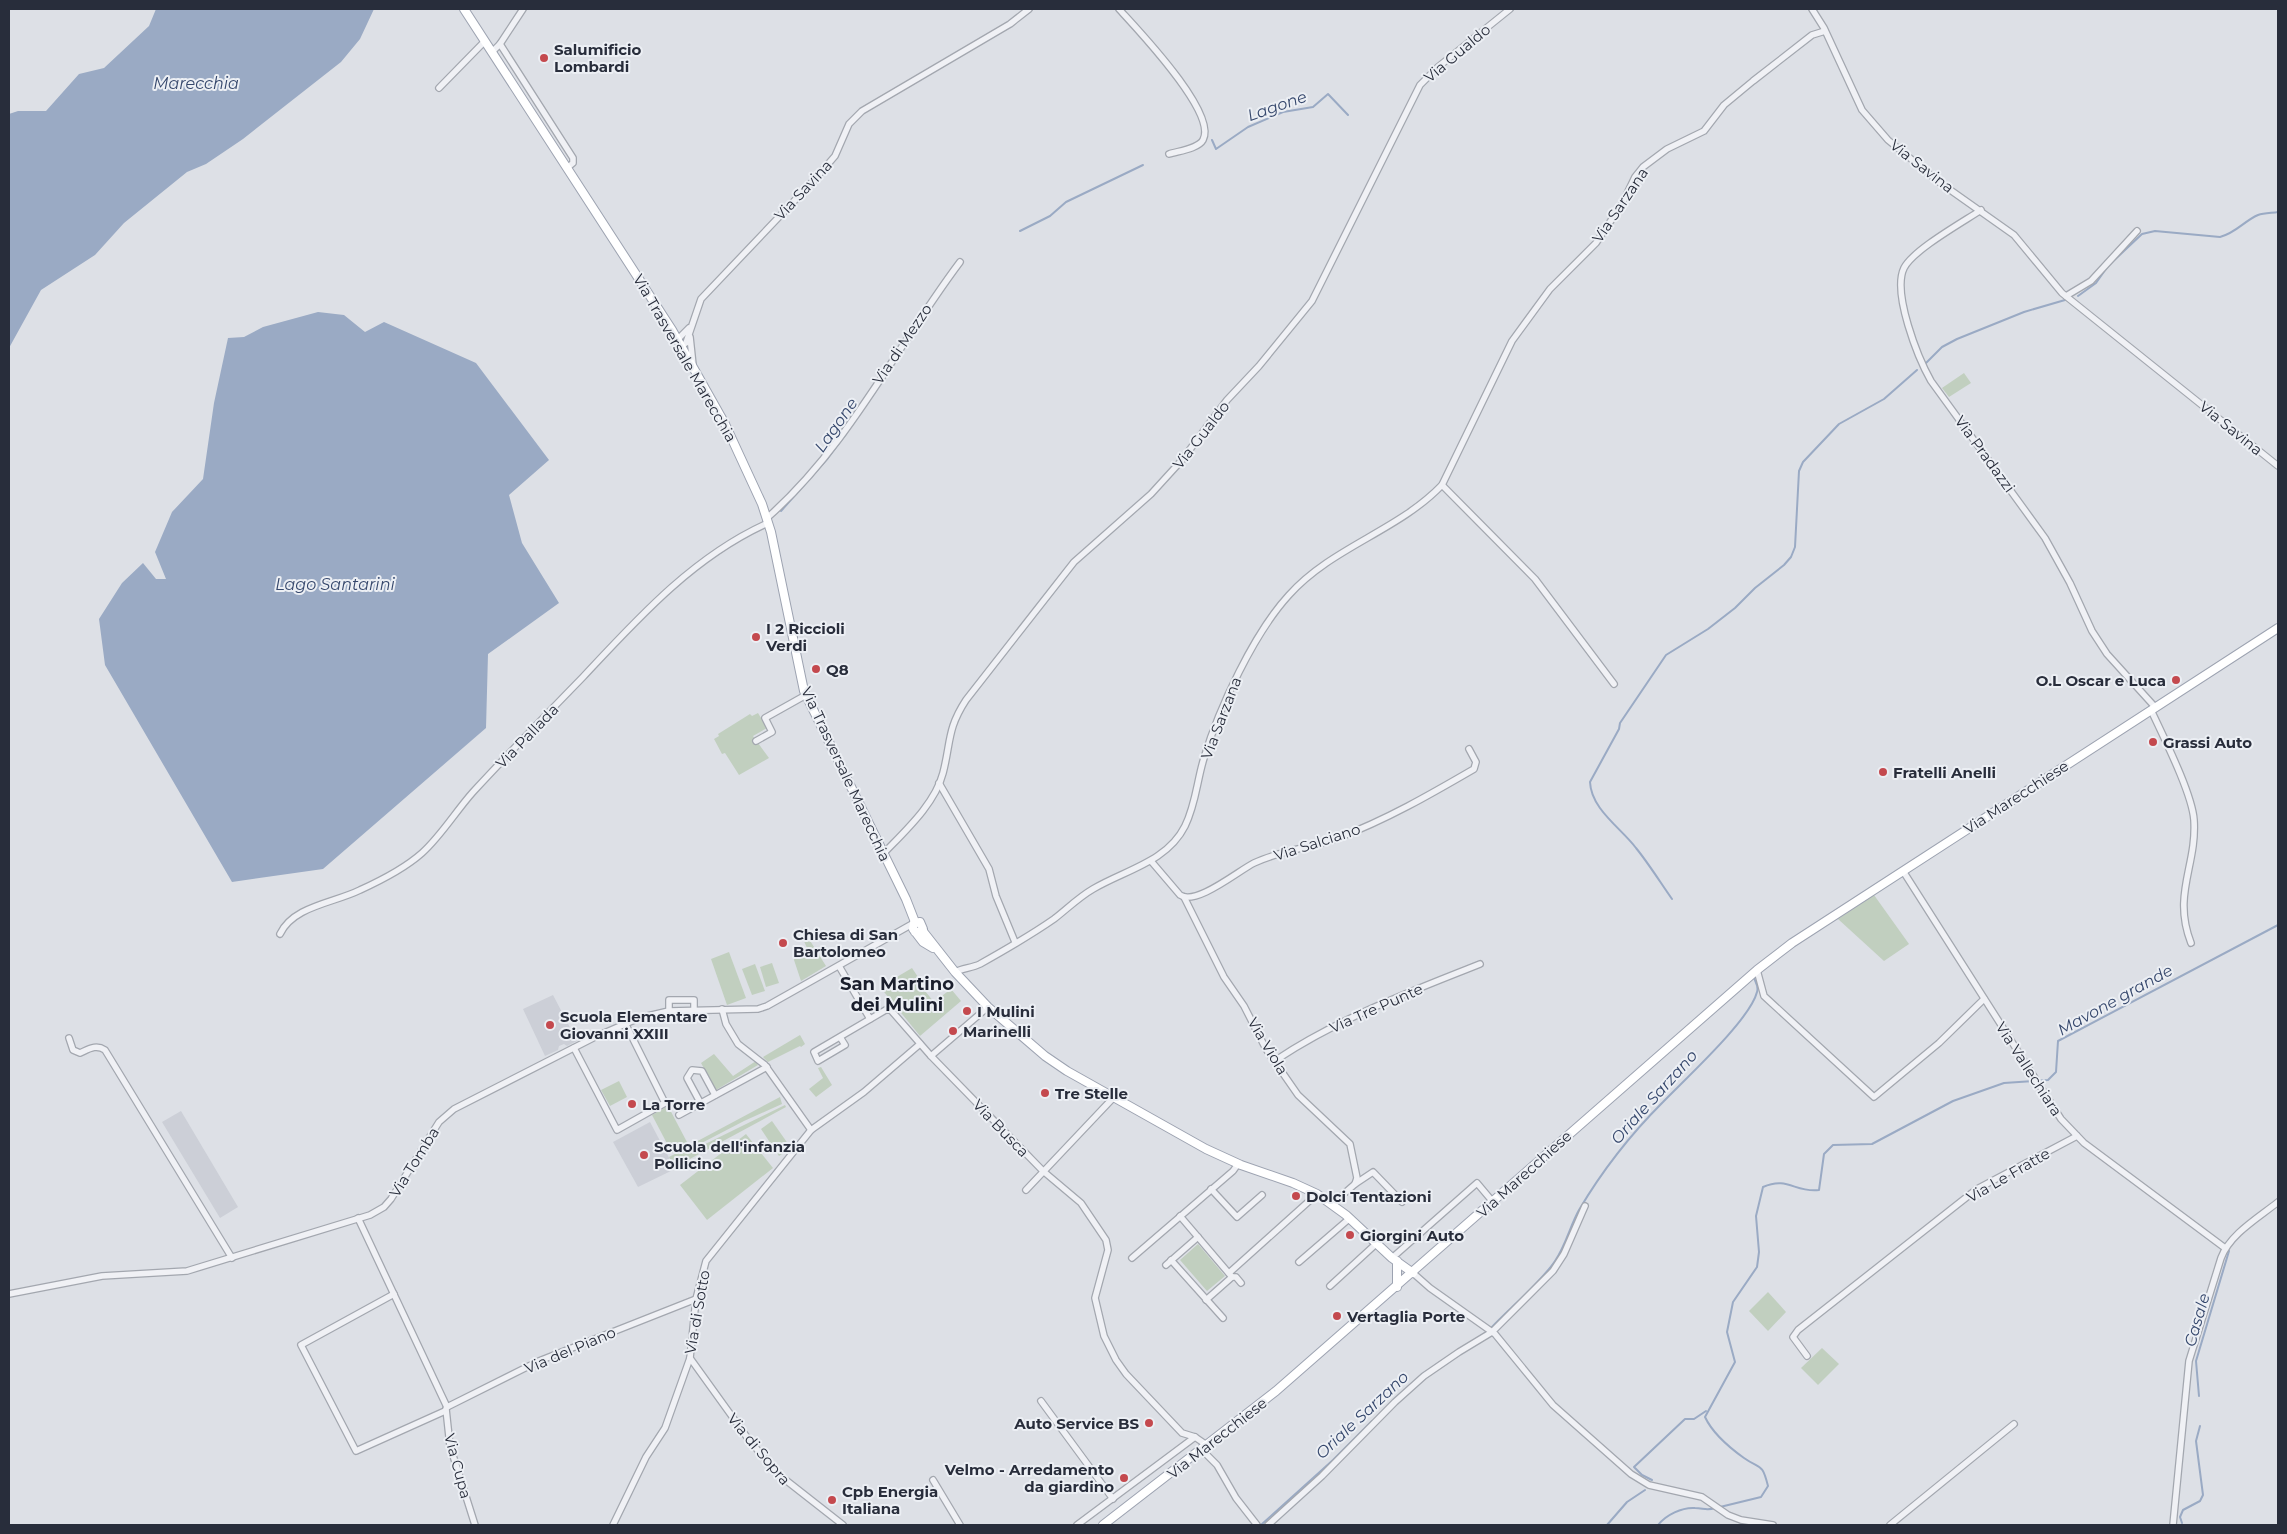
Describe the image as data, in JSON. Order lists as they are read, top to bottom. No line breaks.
{"streets":{"main road":["Via Trasversale Marecchia","Via Marecchiese"],"street":["Via Gualdo","Via Savina","Via Sarzana","Via di Mezzo","Via Pradazzi","Via Pallada","Via Salciano","Via Tre Punte","Via Viola","Via Vallechiara","Via Busca","Via Tomba","Via Le Fratte","Via di Sotto","Via del Piano","Via di Sopra","Via Cupa"]},"crossings":[["Via Gualdo","Via Trasversale Marecchia"],["Via Savina","Via Sarzana"],["Via Savina","Via Trasversale Marecchia"],["Via Savina","Via Pradazzi"],["Via Sarzana","Via Trasversale Marecchia"],["Via di Mezzo","Via Trasversale Marecchia"],["Via di Mezzo","Via Pallada"],["Via Trasversale Marecchia","Via Pallada"],["Via Trasversale Marecchia","Via Tomba"],["Via Pradazzi","Via Marecchiese"],["Via Marecchiese","Via Vallechiara"],["Via Marecchiese","Via Busca"],["Via Salciano","Via Viola"],["Via Tre Punte","Via Viola"],["Via Vallechiara","Via Le Fratte"],["Via Tomba","Via Cupa"],["Via di Sotto","Via del Piano"],["Via di Sotto","Via di Sopra"],["Via del Piano","Via Cupa"]],"districts":["San Martino dei Mulini"],"water":["Marecchia","Lagone","Lago Santarini","Mavone grande","Oriale Sarzano","Casale"],"places":["Salumificio Lombardi","I 2 Riccioli Verdi","Q8","O.L Oscar e Luca","Grassi Auto","Fratelli Anelli","Chiesa di San Bartolomeo","I Mulini","Scuola Elementare Giovanni XXIII","Marinelli","Tre Stelle","La Torre","Scuola dell'infanzia Pollicino","Dolci Tentazioni","Giorgini Auto","Vertaglia Porte","Auto Service BS","Velmo - Arredamento da giardino","Cpb Energia Italiana"]}
